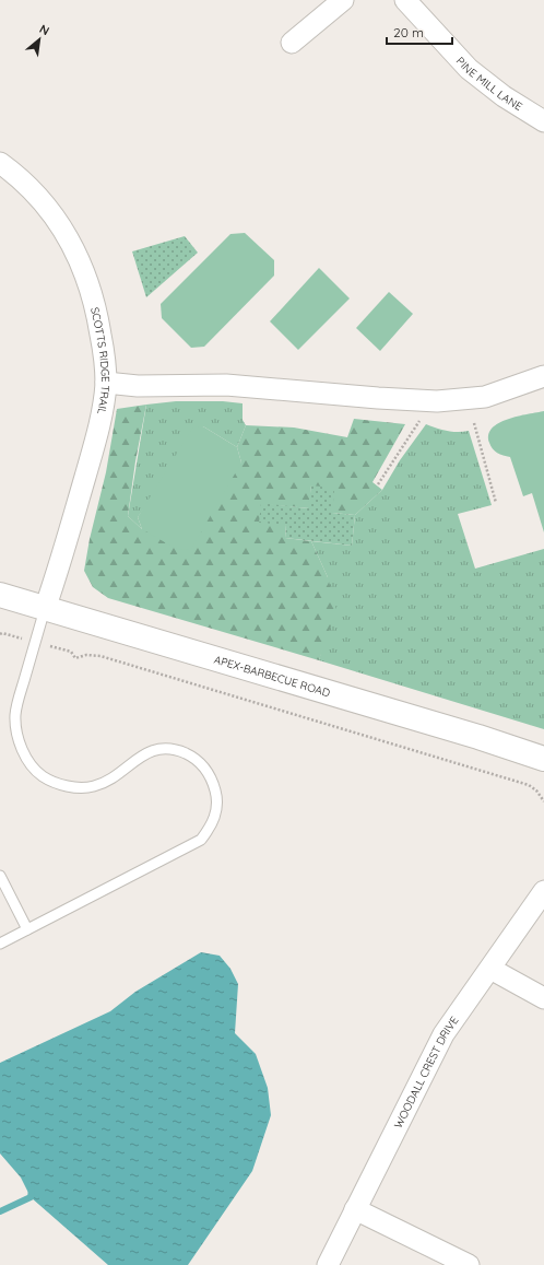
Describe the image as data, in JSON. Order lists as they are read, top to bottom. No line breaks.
{"streets":{"street":["PINE MILL LANE","SCOTTS RIDGE TRAIL","APEX-BARBECUE ROAD","WOODALL CREST DRIVE"]},"crossings":[["SCOTTS RIDGE TRAIL","APEX-BARBECUE ROAD"]],"scale_bar":"20 m","north":"top right"}
